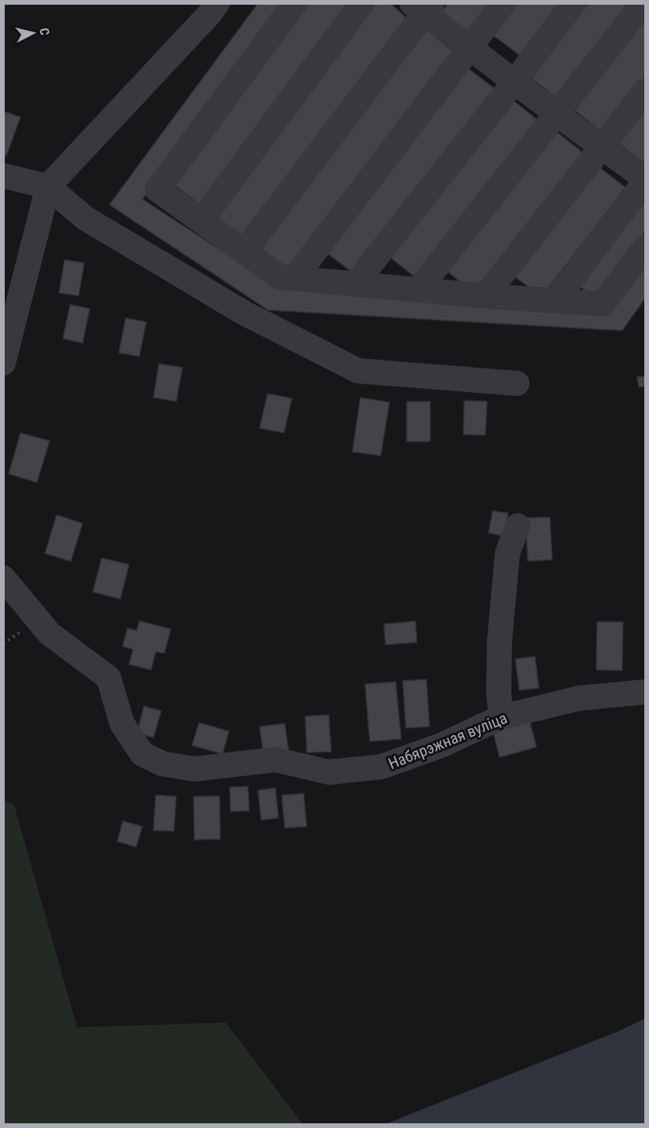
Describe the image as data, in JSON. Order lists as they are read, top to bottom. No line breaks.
{"streets":{"street":["Набярэжная вуліца"]},"north":"right"}
